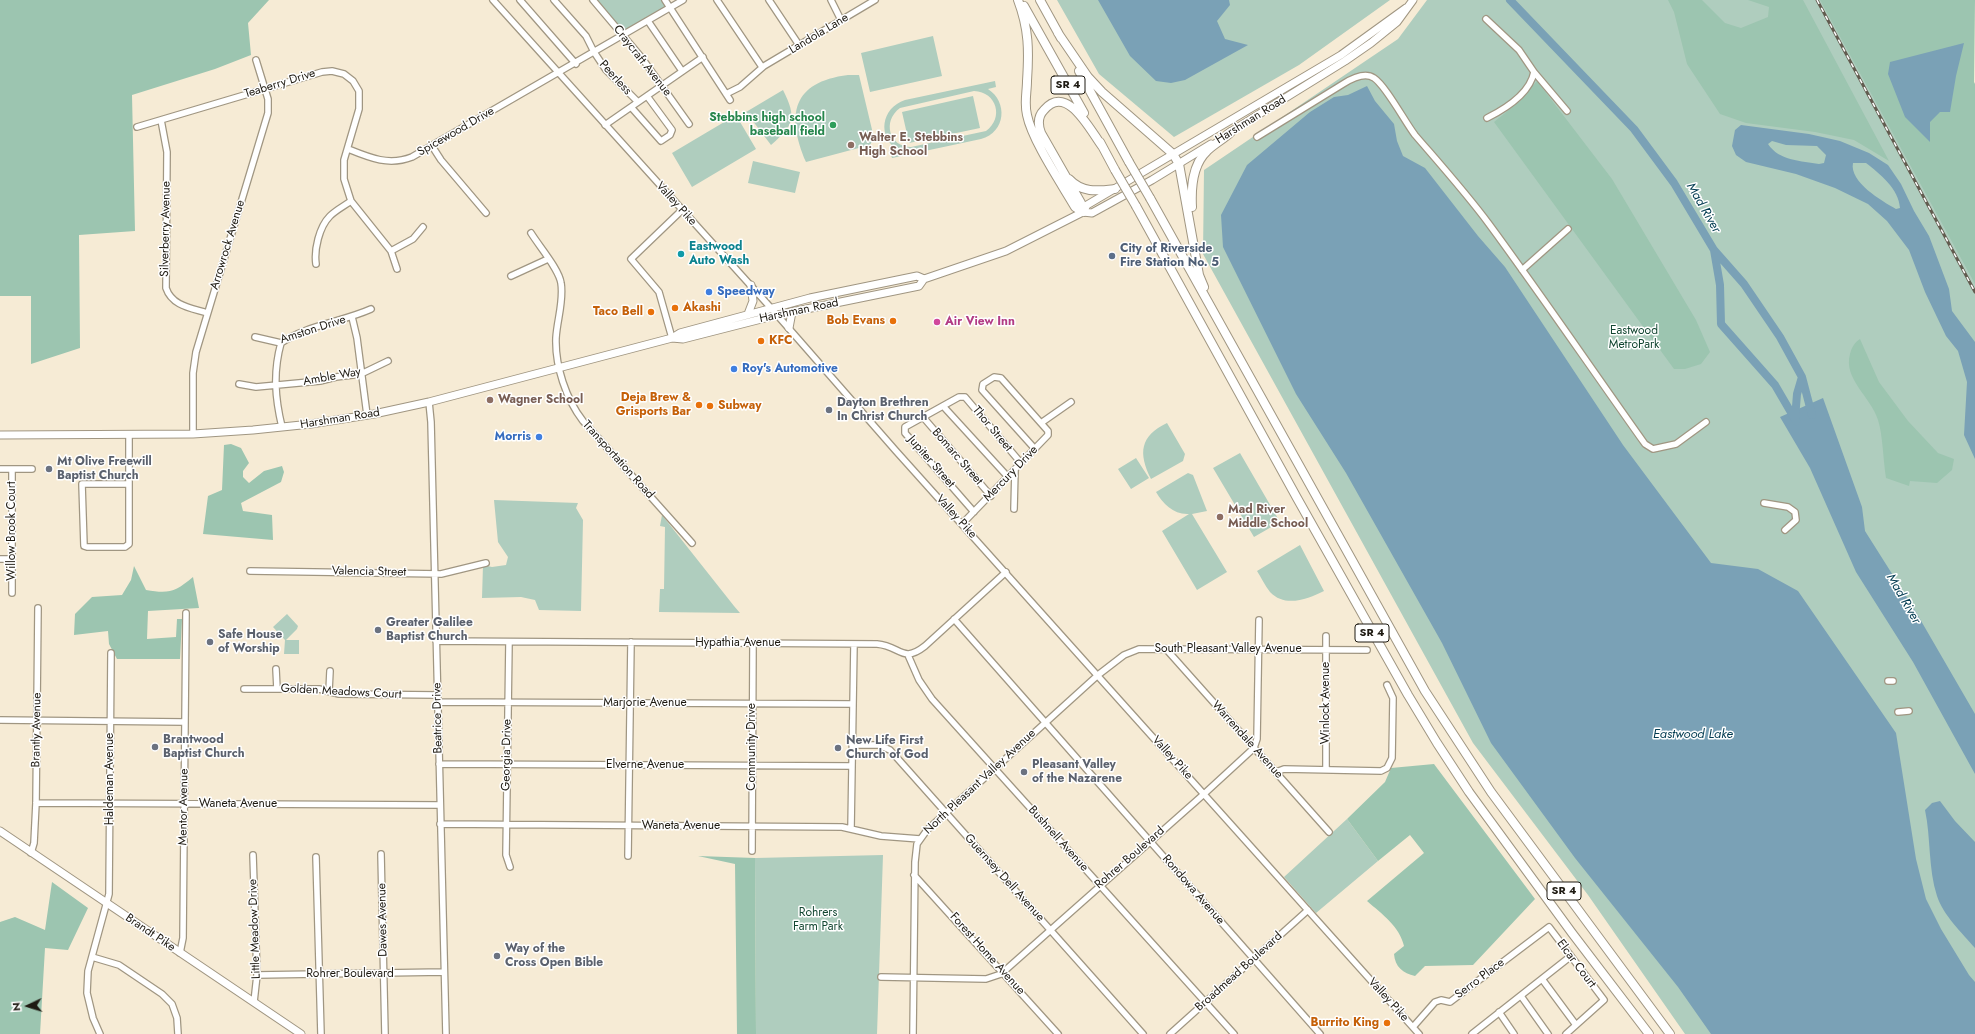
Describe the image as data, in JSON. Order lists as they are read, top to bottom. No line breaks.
{"streets":{"highway":["SR 4"],"main road":["Harshman Road","Brandt Pike"],"street":["Landola Lane","Craycraft Avenue","Peerless","Teaberry Drive","Spicewood Drive","Valley Pike","Silverberry Avenue","Arrowrock Avenue","Amston Drive","Amble Way","Thor Street","Bomarc Street","Transportation Road","Jupiter Street","Mercury Drive","Willow Brook Court","Valencia Street","Hypathia Avenue","South Pleasant Valley Avenue","Golden Meadows Court","Marjorie Avenue","Winlock Avenue","Beatrice Drive","Brantly Avenue","Warrendale Avenue","Community Drive","Georgia Drive","Elverne Avenue","Haldeman Avenue","North Pleasant Valley Avenue","Waneta Avenue","Mentor Avenue","Bushnell Avenue","Rohrer Boulevard","Guernsey Dell Avenue","Rondowa Avenue","Dawes Avenue","Little Meadow Drive","Forest Home Avenue","Elcar Court","Broadmead Boulevard","Serro Place"]},"crossings":[["Craycraft Avenue","Spicewood Drive"],["Peerless","Spicewood Drive"],["Teaberry Drive","Spicewood Drive"],["Teaberry Drive","Silverberry Avenue"],["Teaberry Drive","Arrowrock Avenue"],["Harshman Road","Valley Pike"],["Harshman Road","Arrowrock Avenue"],["Harshman Road","Transportation Road"],["Harshman Road","Beatrice Drive"],["Spicewood Drive","Valley Pike"],["Valley Pike","Mercury Drive"],["Valley Pike","South Pleasant Valley Avenue"],["Valley Pike","North Pleasant Valley Avenue"],["Valley Pike","Rohrer Boulevard"],["Valley Pike","Broadmead Boulevard"],["Valley Pike","Serro Place"],["Silverberry Avenue","Arrowrock Avenue"],["Thor Street","Mercury Drive"],["Bomarc Street","Jupiter Street"],["Bomarc Street","Mercury Drive"],["Jupiter Street","Mercury Drive"],["Valencia Street","Beatrice Drive"],["Hypathia Avenue","Beatrice Drive"],["Hypathia Avenue","Community Drive"],["Hypathia Avenue","Georgia Drive"],["Hypathia Avenue","Bushnell Avenue"],["South Pleasant Valley Avenue","Winlock Avenue"],["South Pleasant Valley Avenue","Warrendale Avenue"],["South Pleasant Valley Avenue","North Pleasant Valley Avenue"],["Golden Meadows Court","Beatrice Drive"],["Marjorie Avenue","Beatrice Drive"],["Marjorie Avenue","Community Drive"],["Marjorie Avenue","Georgia Drive"],["Beatrice Drive","Elverne Avenue"],["Beatrice Drive","Waneta Avenue"],["Beatrice Drive","Rohrer Boulevard"],["Brantly Avenue","Waneta Avenue"],["Brantly Avenue","Brandt Pike"],["Warrendale Avenue","Rohrer Boulevard"],["Community Drive","Elverne Avenue"],["Community Drive","Waneta Avenue"],["Georgia Drive","Elverne Avenue"],["Georgia Drive","Waneta Avenue"],["Haldeman Avenue","Waneta Avenue"],["Haldeman Avenue","Brandt Pike"],["North Pleasant Valley Avenue","Waneta Avenue"],["North Pleasant Valley Avenue","Bushnell Avenue"],["North Pleasant Valley Avenue","Rohrer Boulevard"],["North Pleasant Valley Avenue","Guernsey Dell Avenue"],["North Pleasant Valley Avenue","Rondowa Avenue"],["North Pleasant Valley Avenue","Forest Home Avenue"],["Waneta Avenue","Mentor Avenue"],["Mentor Avenue","Brandt Pike"],["Bushnell Avenue","Rohrer Boulevard"],["Bushnell Avenue","Broadmead Boulevard"],["Rohrer Boulevard","Guernsey Dell Avenue"],["Rohrer Boulevard","Rondowa Avenue"],["Rohrer Boulevard","Dawes Avenue"],["Rohrer Boulevard","Little Meadow Drive"],["Rohrer Boulevard","Forest Home Avenue"],["Rondowa Avenue","Broadmead Boulevard"],["Little Meadow Drive","Brandt Pike"],["Elcar Court","Serro Place"]],"water":["Mad River","Eastwood Lake"],"parks":["Eastwood MetroPark","Rohrers Farm Park"],"places":["Stebbins high school baseball field","Walter E. Stebbins High School","Eastwood Auto Wash","City of Riverside Fire Station No. 5","Speedway","Akashi","Taco Bell","Bob Evans","Air View Inn","KFC","Roy's Automotive","Wagner School","Deja Brew & Grisports Bar","Subway","Dayton Brethren In Christ Church","Morris","Mt Olive Freewill Baptist Church","Mad River Middle School","Greater Galilee Baptist Church","Safe House of Worship","Brantwood Baptist Church","New Life First Church of God","Pleasant Valley of the Nazarene","Way of the Cross Open Bible","Burrito King"],"north":"left"}
